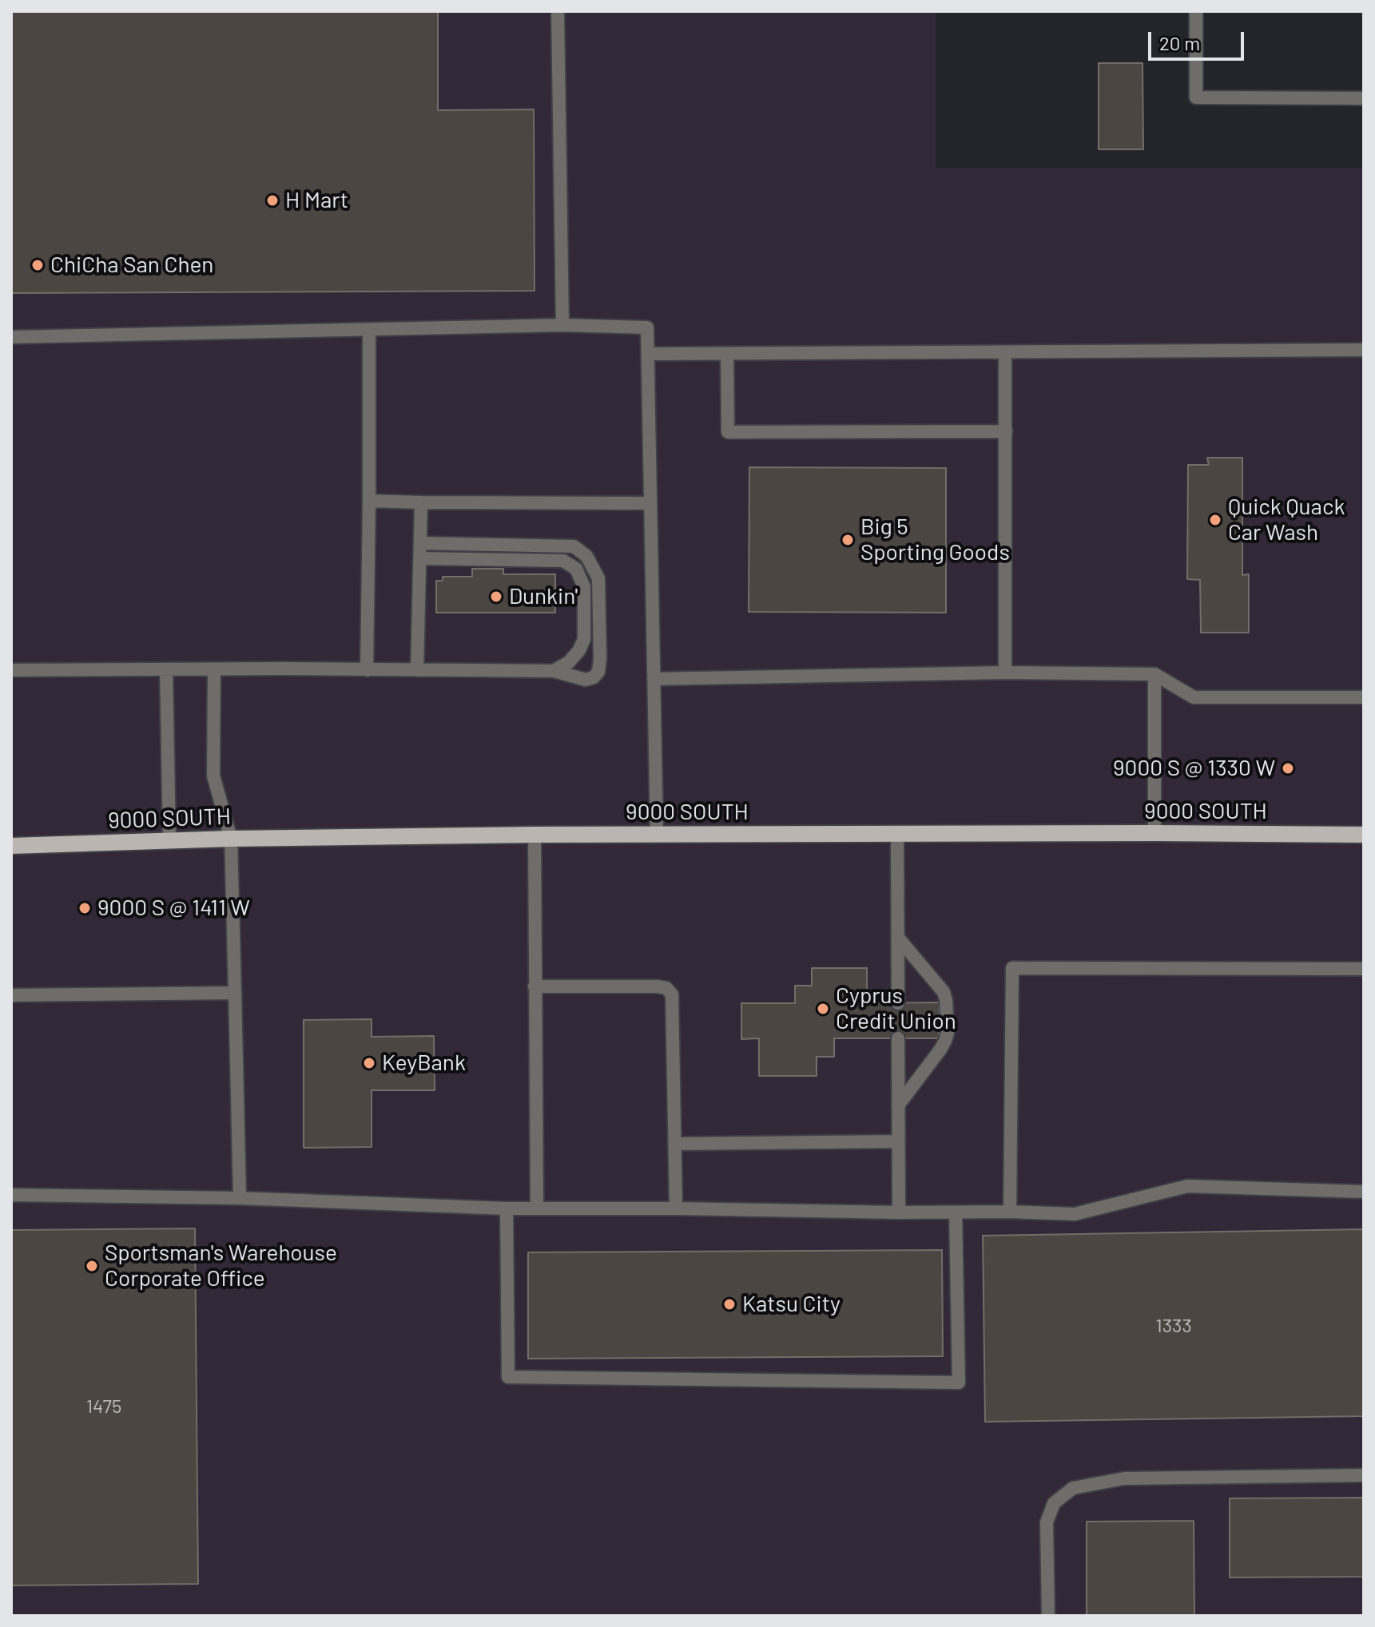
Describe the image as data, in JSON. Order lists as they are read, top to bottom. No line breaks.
{"streets":{"main road":["9000 SOUTH"]},"places":["H Mart","ChiCha San Chen","Quick Quack Car Wash","Big 5 Sporting Goods","Dunkin'","9000 S @ 1330 W","9000 S @ 1411 W","Cyprus Credit Union","KeyBank","Sportsman's Warehouse Corporate Office","Katsu City"],"house_numbers":["1333","1475"],"scale_bar":"20 m"}
